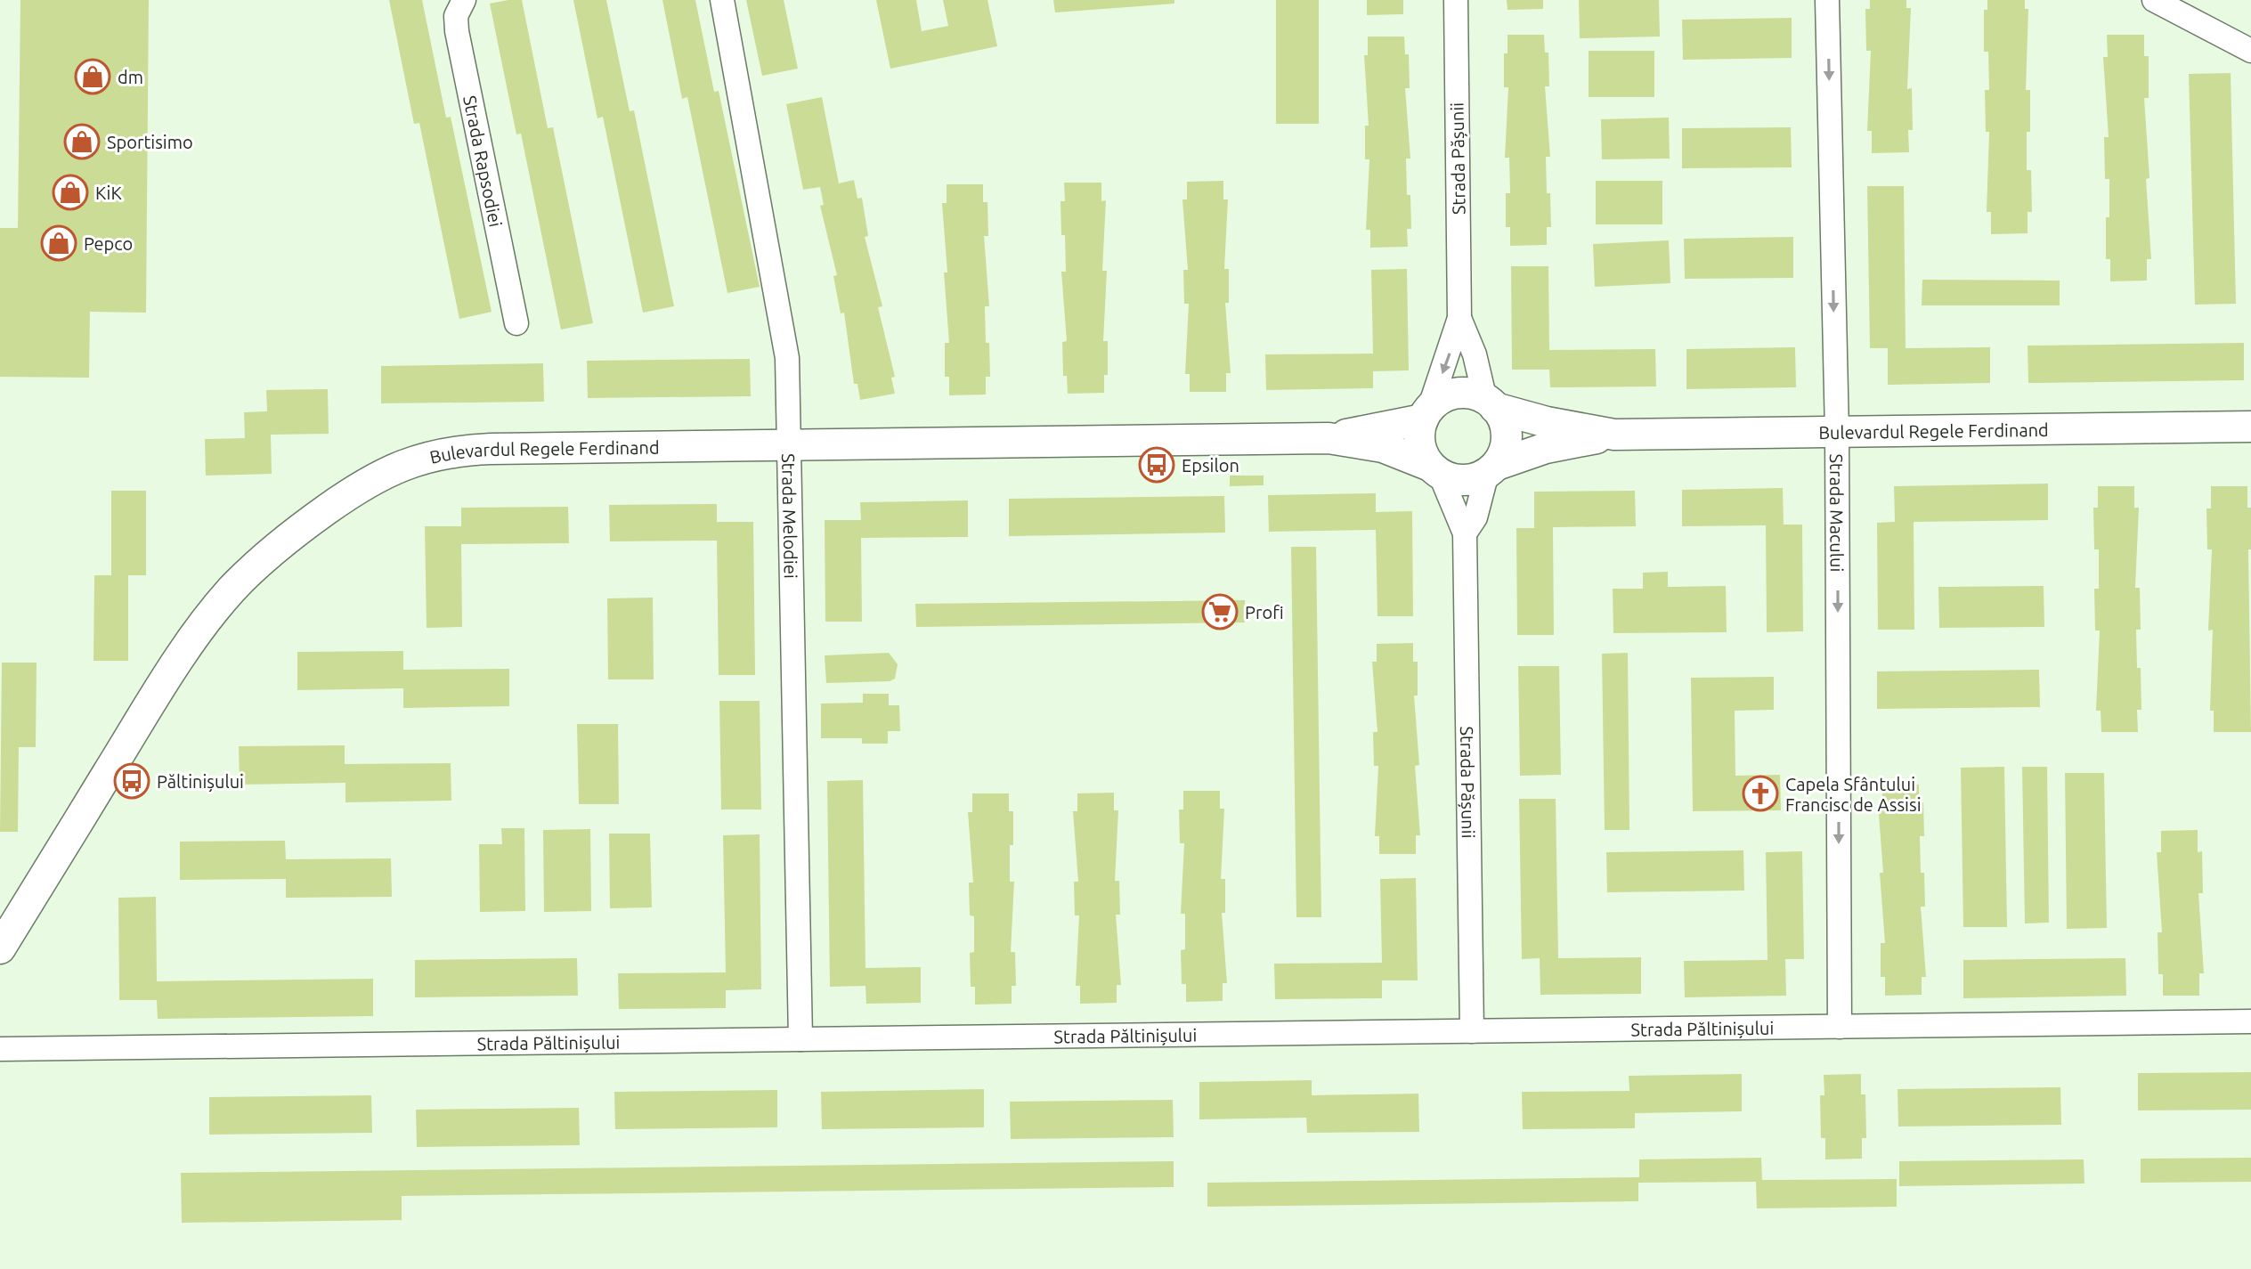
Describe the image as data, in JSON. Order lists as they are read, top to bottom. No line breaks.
{"streets":{"main road":["Bulevardul Regele Ferdinand"],"street":["Strada Pășunii","Strada Rapsodiei","Strada Macului","Strada Melodiei","Strada Păltinișului"]},"crossings":[["Strada Pășunii","Bulevardul Regele Ferdinand"],["Strada Pășunii","Strada Păltinișului"],["Bulevardul Regele Ferdinand","Strada Macului"],["Bulevardul Regele Ferdinand","Strada Melodiei"],["Strada Macului","Strada Păltinișului"],["Strada Melodiei","Strada Păltinișului"]],"one_way":["Strada Macului"],"places":{"shop":["dm","Sportisimo","KiK","Pepco"],"bus stop":["Epsilon","Păltinișului"],"supermarket":["Profi"],"church":["Capela Sfântului Francisc de Assisi"]}}
